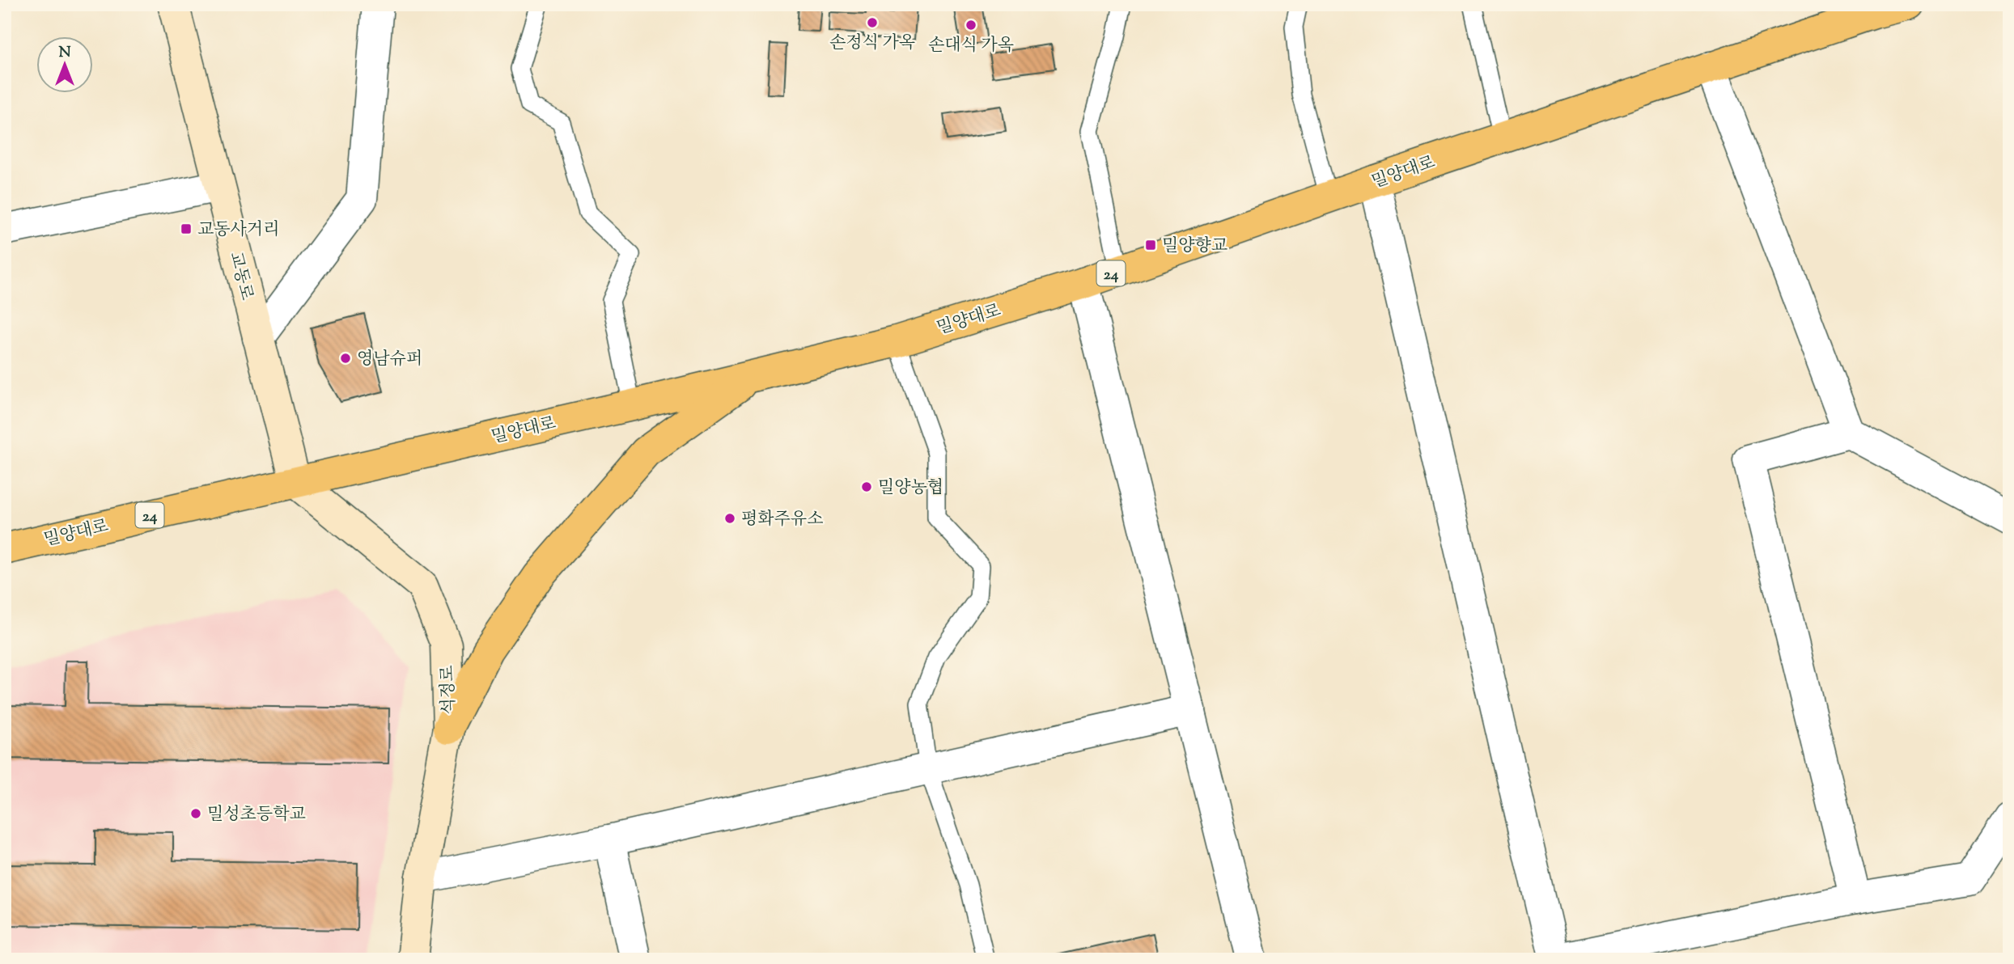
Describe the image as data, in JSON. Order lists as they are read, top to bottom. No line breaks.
{"streets":{"main road":["밀양대로","24"],"street":["교동로","석정로"]},"crossings":[["밀양대로","교동로"],["밀양대로","석정로"],["교동로","석정로"]],"places":{"other":["손정식 가옥","손대식 가옥","영남슈퍼","밀양농협","평화주유소","밀성초등학교"],"transit":["교동사거리","밀양향교"]},"north":"top"}
